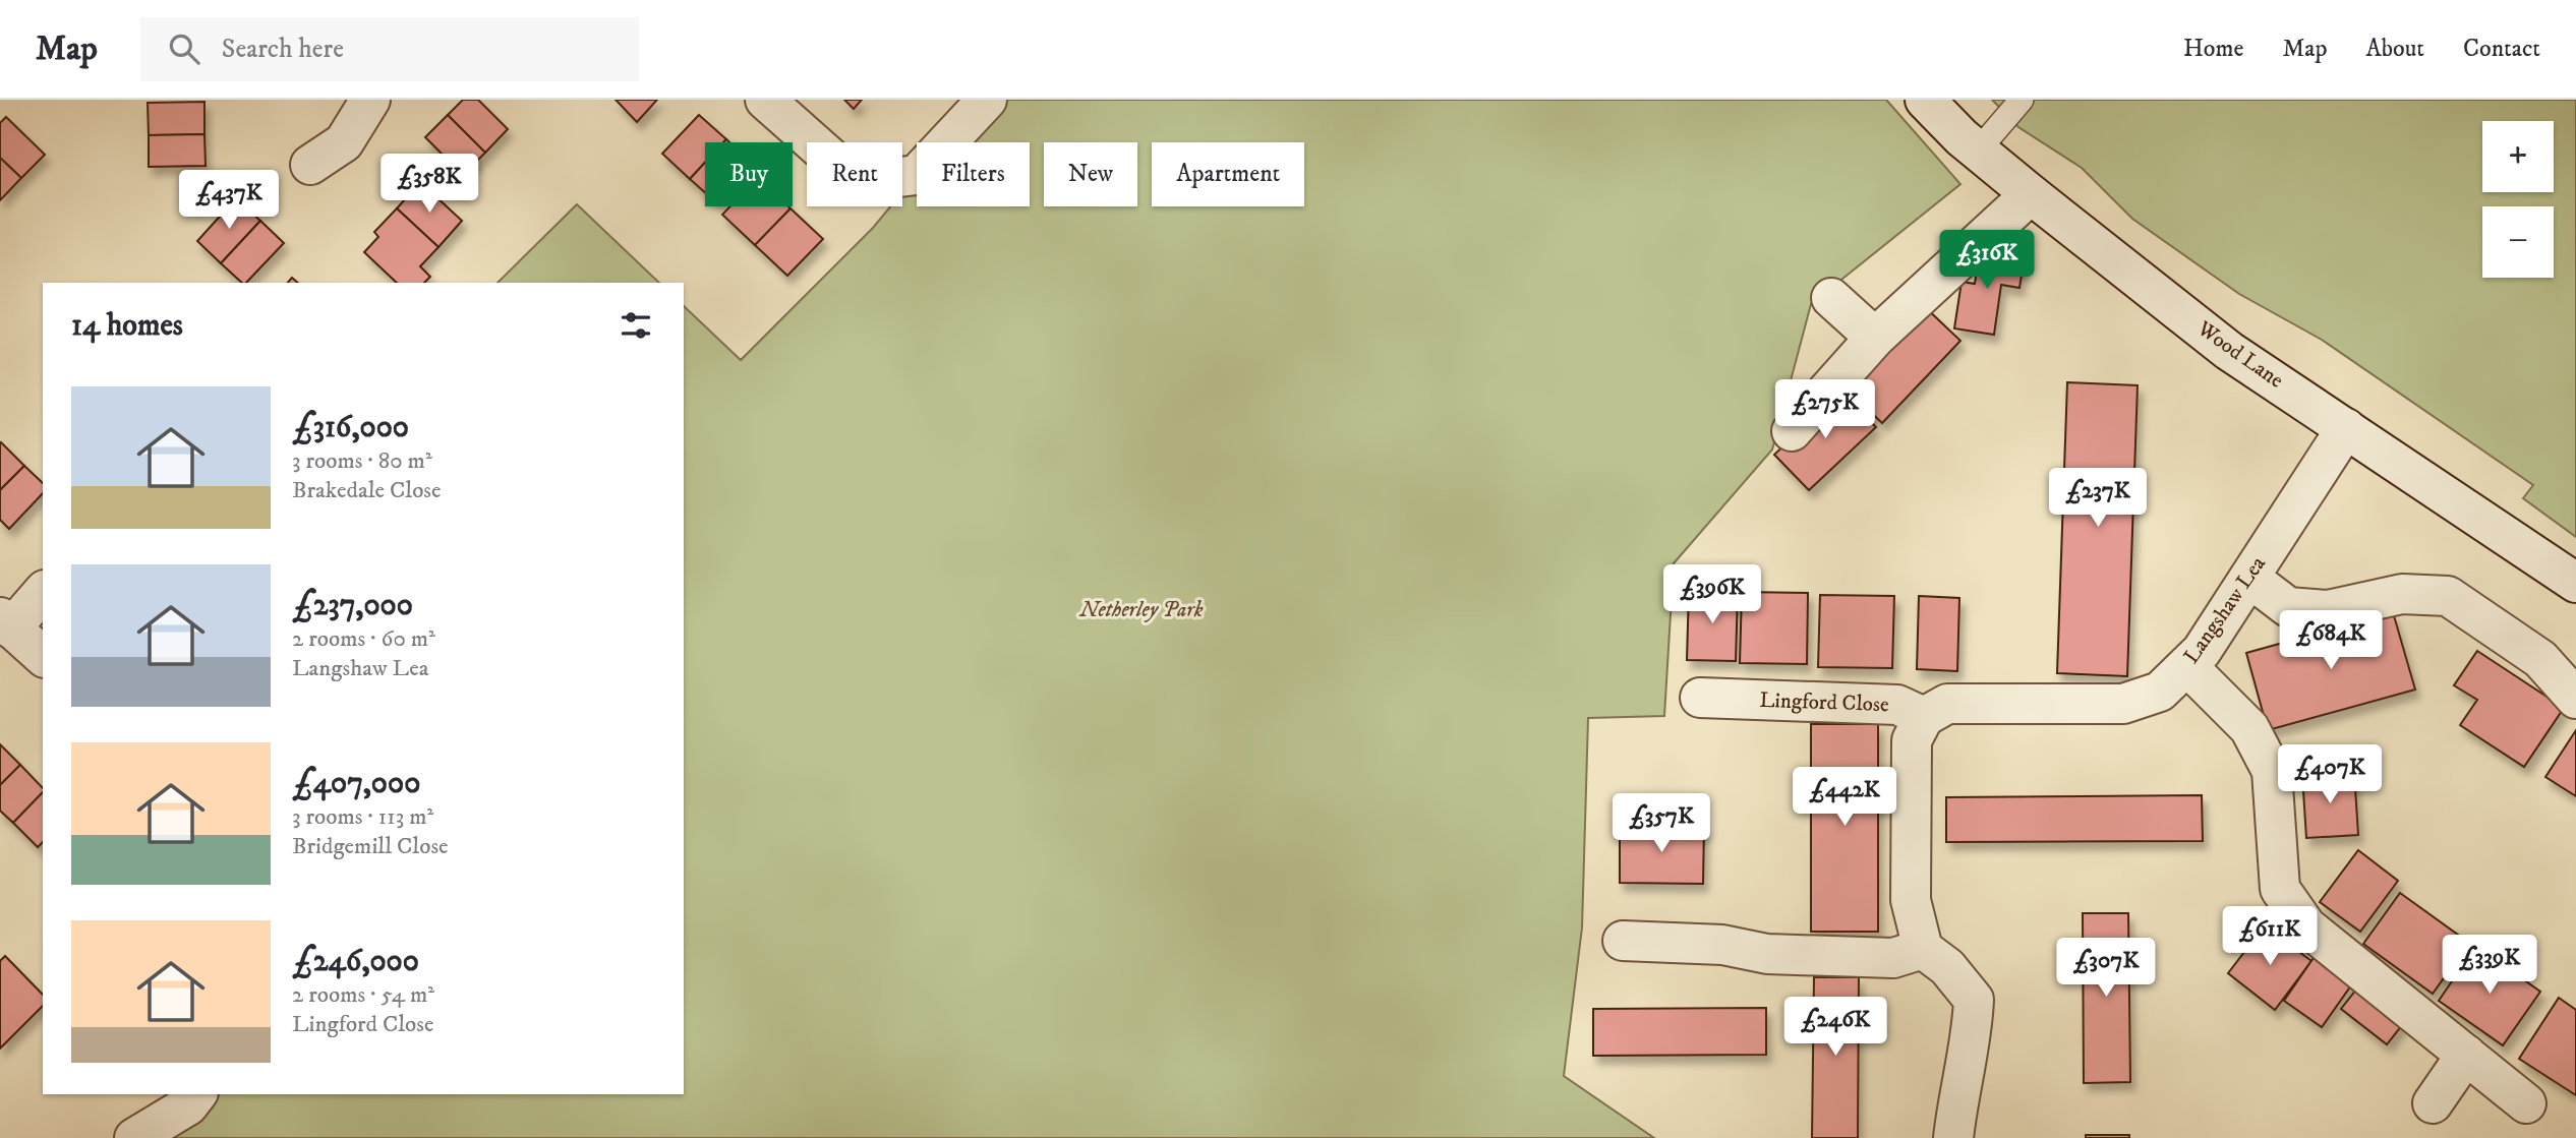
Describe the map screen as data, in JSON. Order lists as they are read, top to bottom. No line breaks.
{"streets":{"street":["Wood Lane","Langshaw Lea","Lingford Close"]},"crossings":[["Wood Lane","Langshaw Lea"],["Langshaw Lea","Lingford Close"]],"parks":["Netherley Park"],"page":{"header":"Map","search":"Search here","nav":["Home","Map","About","Contact"],"map_buttons":["+","−"],"chip":["Buy","Rent","Filters","New","Apartment"],"price":["£358K","£437K","£316K","£275K","£237K","£396K","£684K","£407K","£442K","£357K","£611K","£339K","£307K","£246K"],"heading":"14 homes","list":[{"name":"£316,000","note":"3 rooms · 80 m² · Brakedale Close"},{"name":"£237,000","note":"2 rooms · 60 m² · Langshaw Lea"},{"name":"£407,000","note":"3 rooms · 113 m² · Bridgemill Close"},{"name":"£246,000","note":"2 rooms · 54 m² · Lingford Close"}]}}
